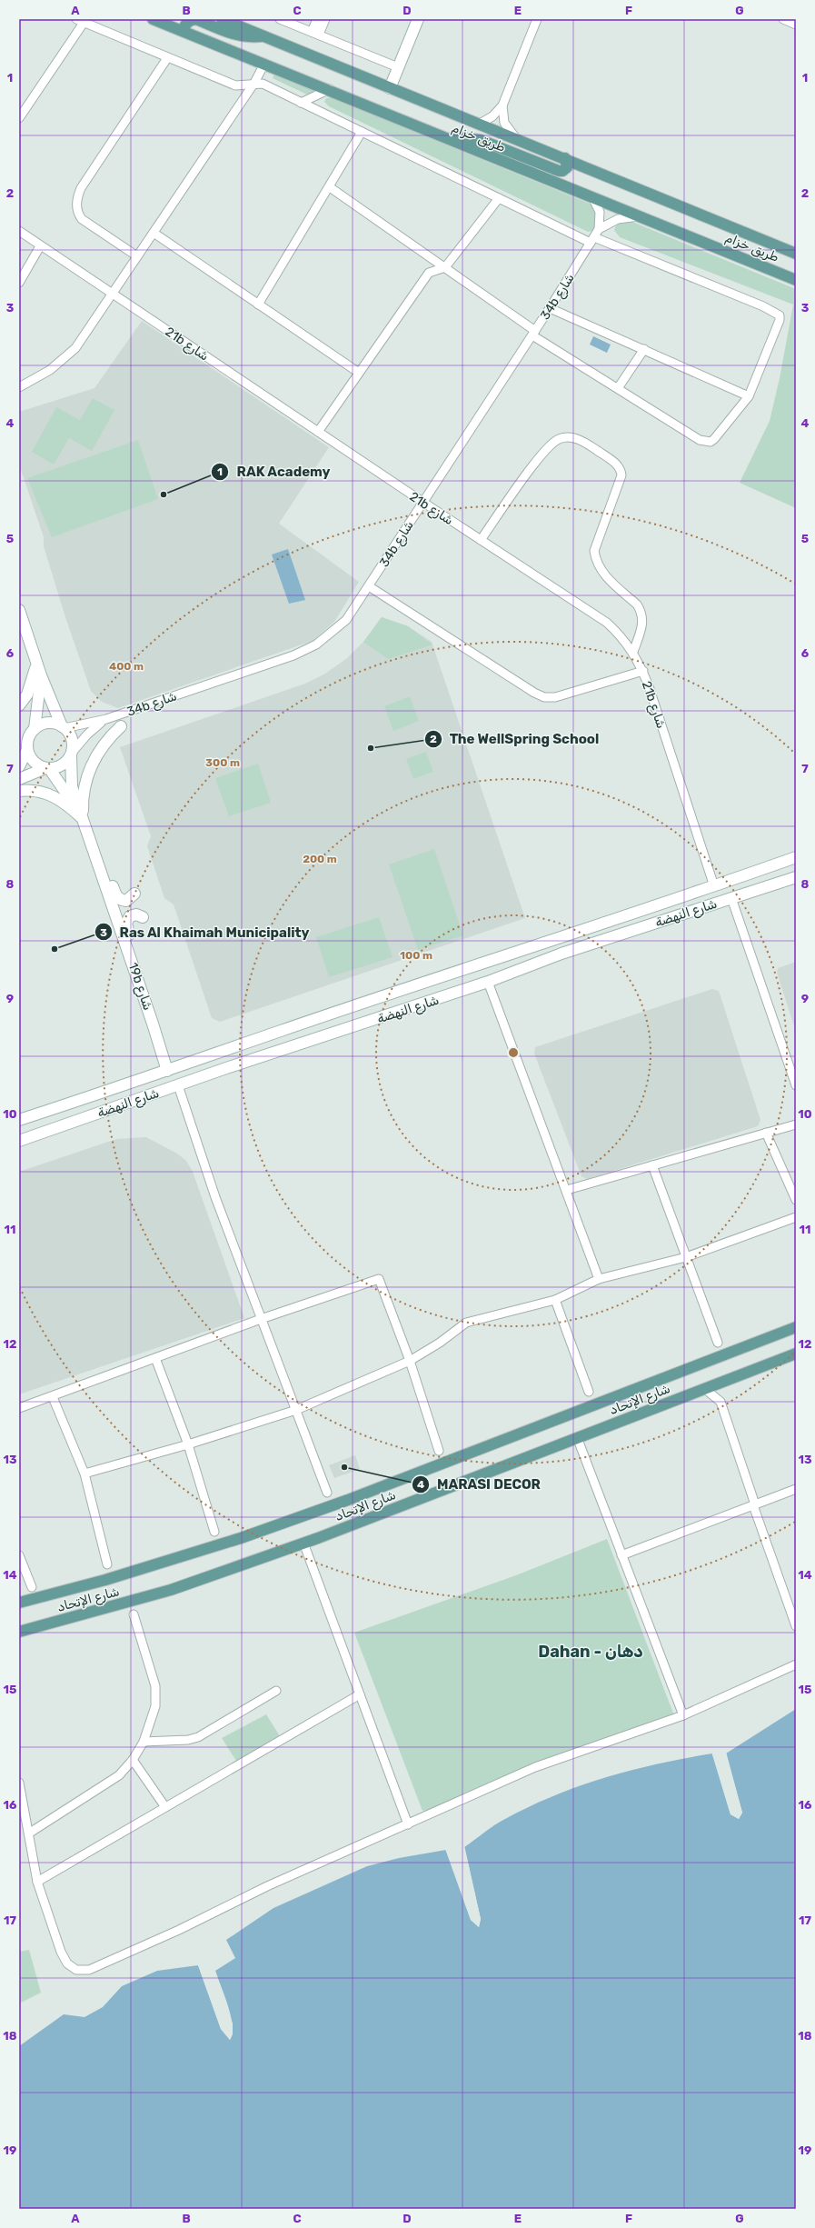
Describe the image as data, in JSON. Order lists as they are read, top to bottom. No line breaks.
{"streets":{"main road":["طريق خزام","شارع النهضة","19b شارع","شارع الإتحاد"],"street":["34b شارع","21b شارع"]},"crossings":[["طريق خزام","34b شارع"],["34b شارع","21b شارع"],["34b شارع","19b شارع"],["21b شارع","شارع النهضة"],["شارع النهضة","19b شارع"]],"districts":["Dahan - دهان"],"places":["RAK Academy","The WellSpring School","Ras Al Khaimah Municipality","MARASI DECOR"],"grid":{"columns":["A","B","C","D","E","F","G"],"rows":["1","2","3","4","5","6","7","8","9","10","11","12","13","14","15","16","17","18","19"]},"rings":["400 m","300 m","200 m","100 m"]}
